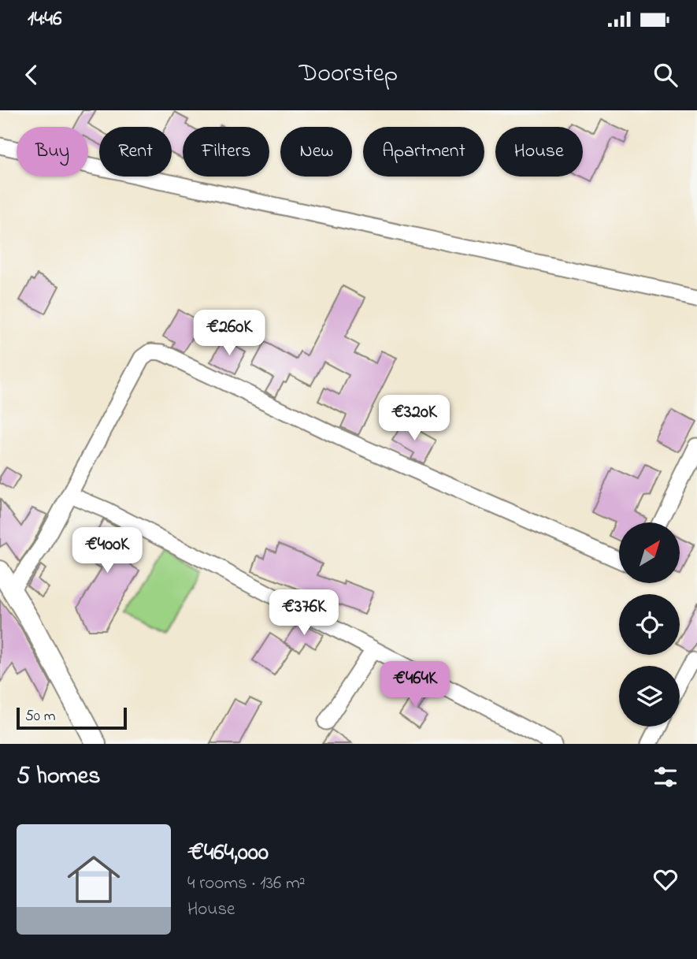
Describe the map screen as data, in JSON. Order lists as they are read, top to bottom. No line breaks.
{"scale_bar":"50 m","north":"top right","page":{"status":"14:46","header":"Doorstep","chip":["Buy","Rent","Filters","New","Apartment","House"],"price":["€260K","€320K","€400K","€376K","€464K"],"scale":"50 m","heading":"5 homes","list":[{"name":"€464,000","note":"4 rooms · 136 m² · House"}]}}
